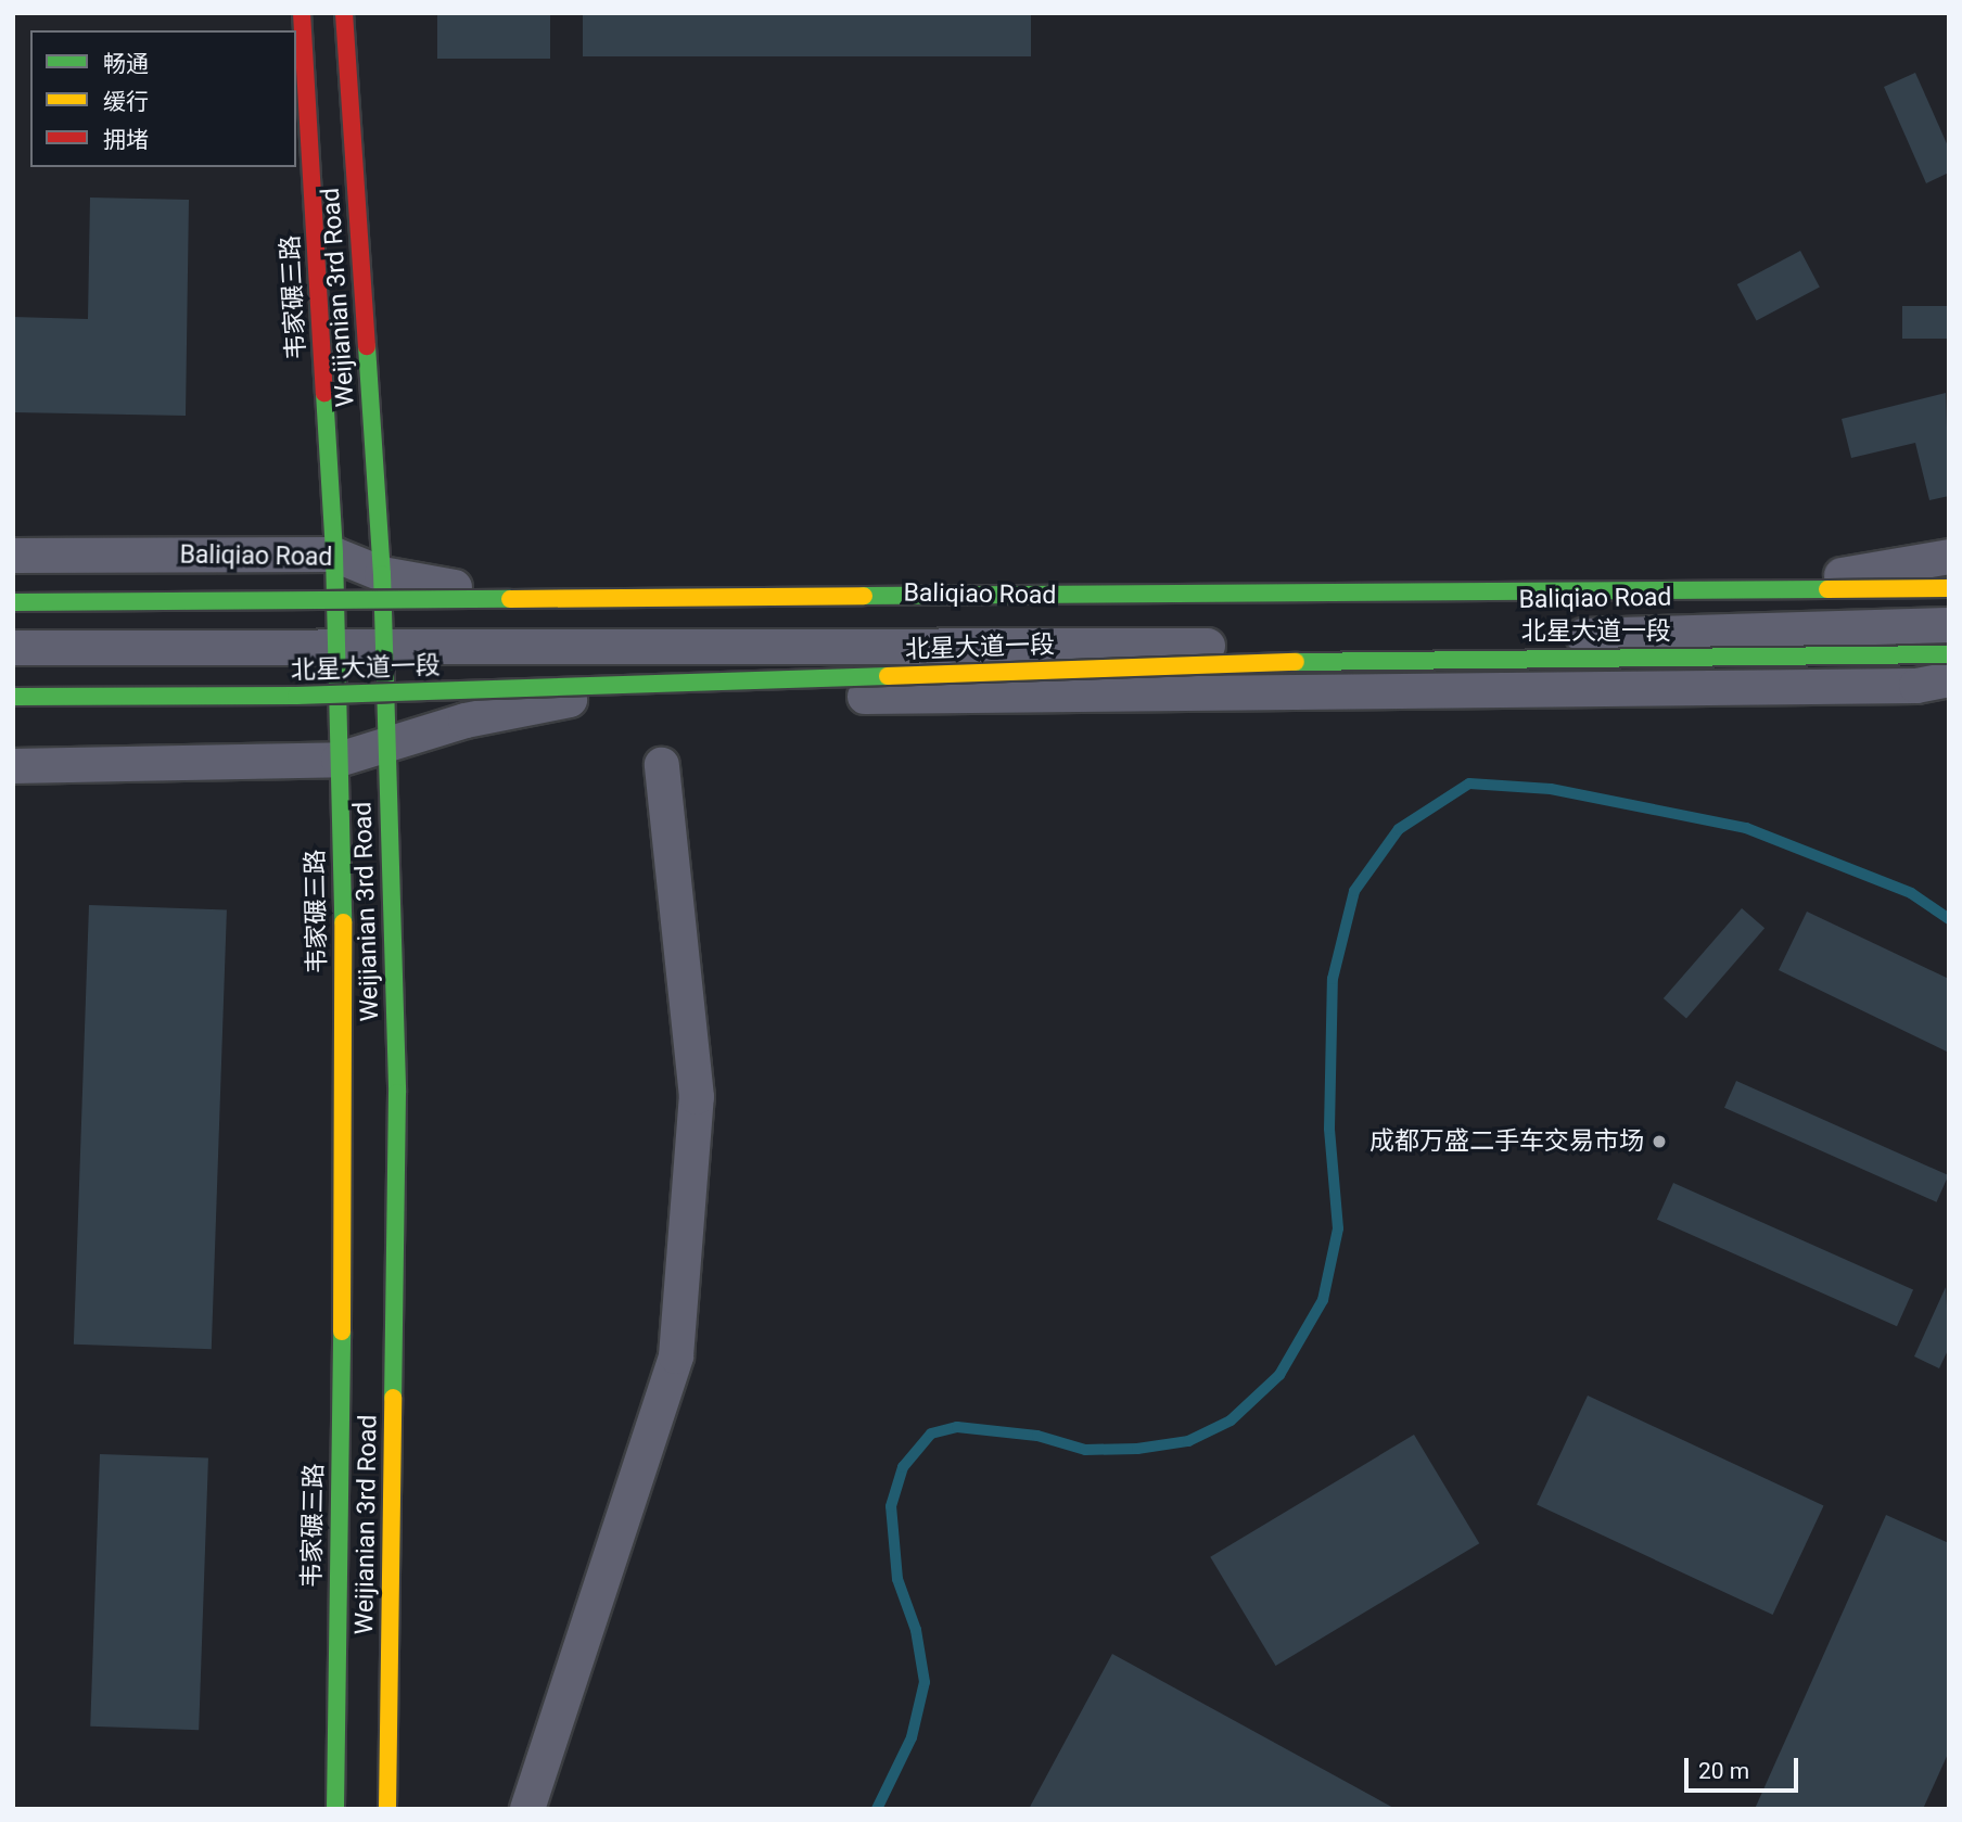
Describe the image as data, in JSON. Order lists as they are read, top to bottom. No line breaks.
{"streets":{"main road":["韦家碾三路","Weijianian 3rd Road","北星大道一段"],"street":["Baliqiao Road"]},"crossings":[["韦家碾三路","Baliqiao Road"],["Weijianian 3rd Road","Baliqiao Road"]],"places":["成都万盛二手车交易市场"],"legend":["畅通","缓行","拥堵"],"scale_bar":"20 m"}
